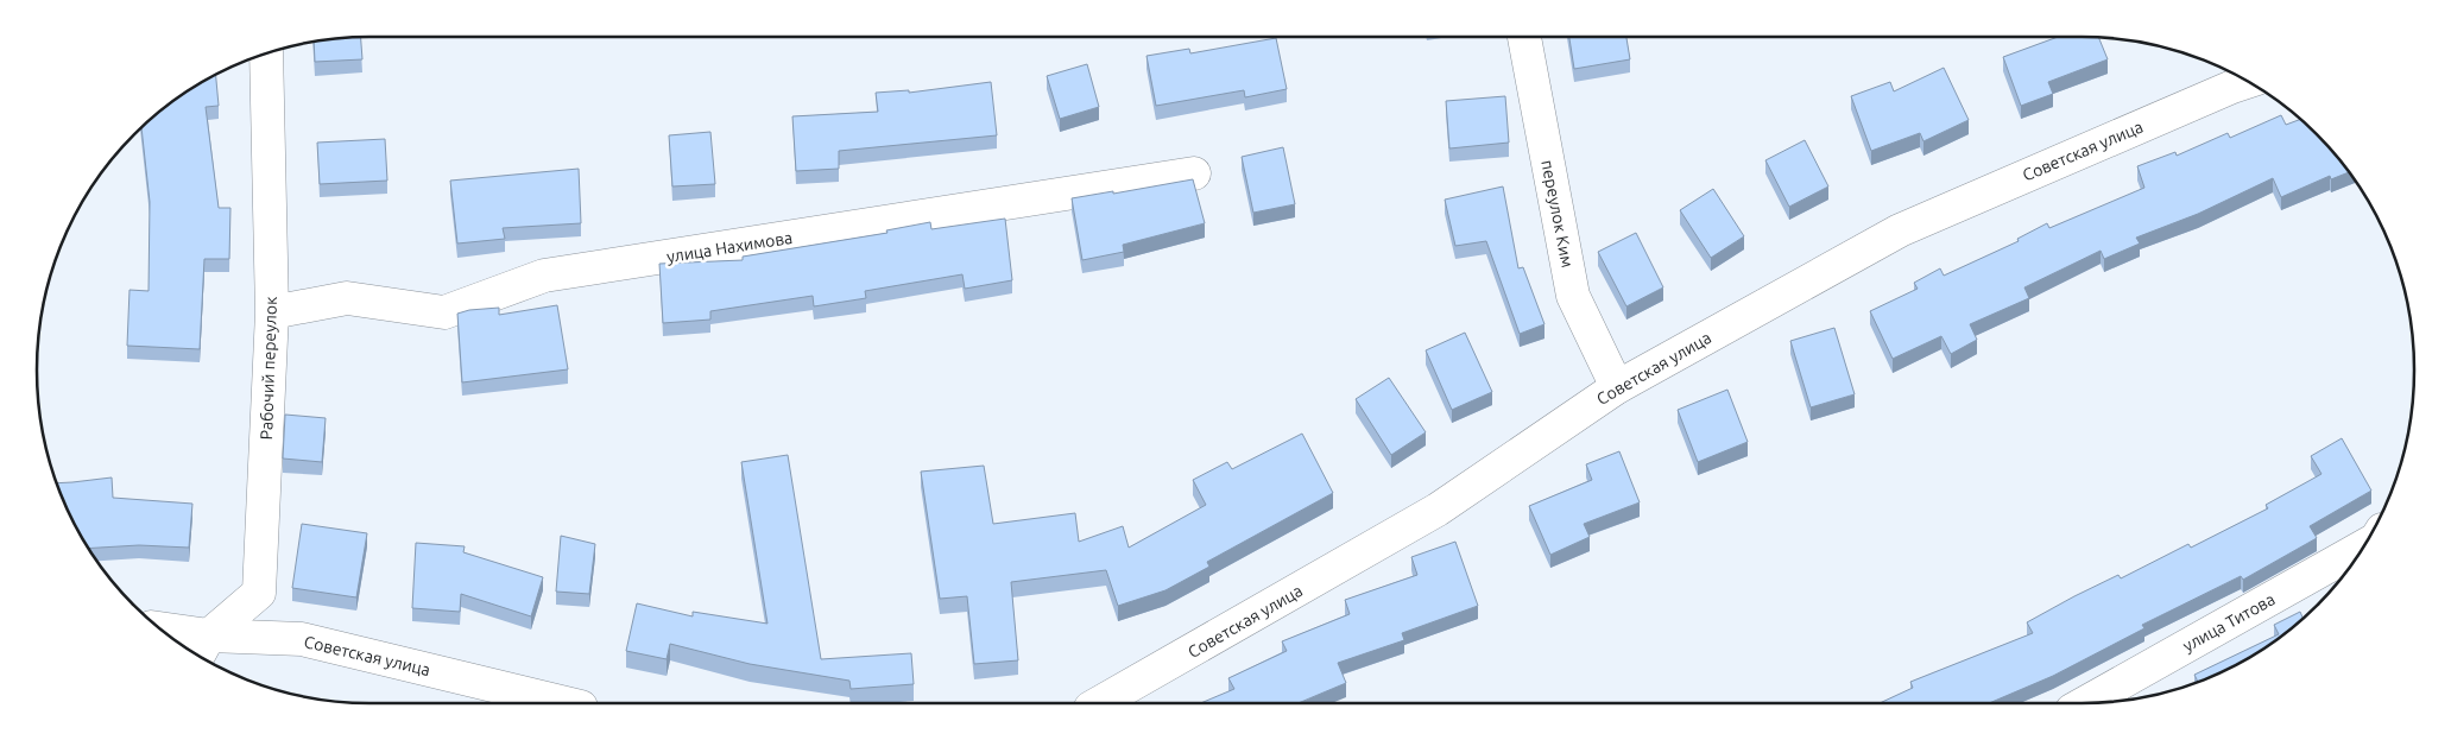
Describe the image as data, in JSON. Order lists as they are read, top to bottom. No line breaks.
{"streets":{"street":["Советская улица","переулок Ким","улица Нахимова","Рабочий переулок","улица Титова"]},"crossings":[["Советская улица","переулок Ким"],["Советская улица","Рабочий переулок"],["улица Нахимова","Рабочий переулок"]]}
